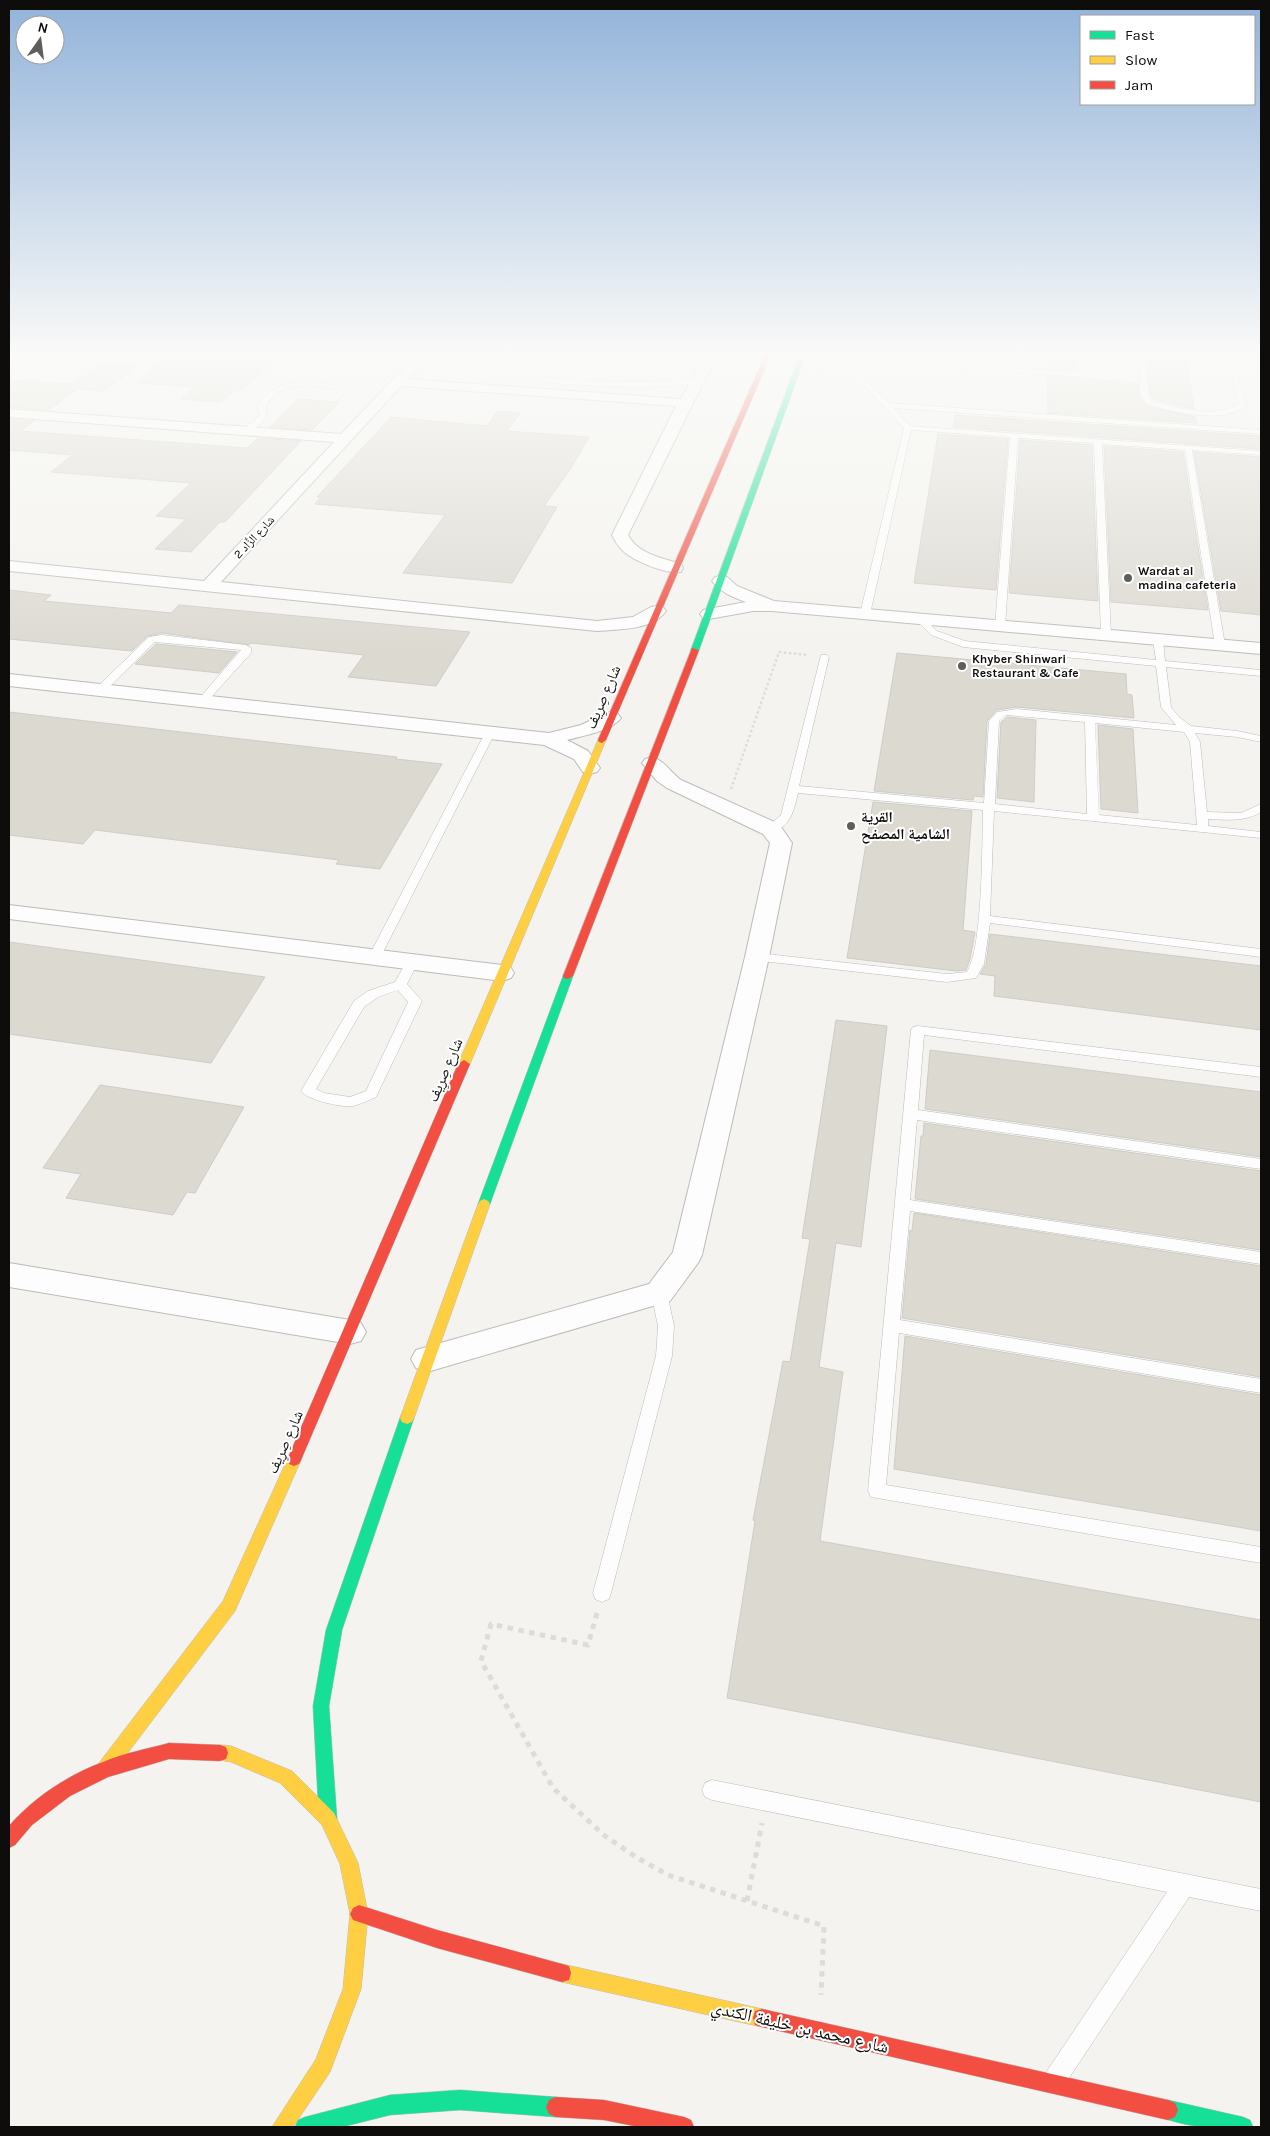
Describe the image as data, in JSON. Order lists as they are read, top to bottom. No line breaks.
{"streets":{"main road":["شارع صِرِيف","شارع محمد بن خليفة الكندي"],"street":["شارع الزَّاد 2"]},"places":["Wardat al madina cafeteria","Khyber Shinwari Restaurant & Cafe","القرية الشامية المصفح"],"legend":["Fast","Slow","Jam"],"north":"top"}
